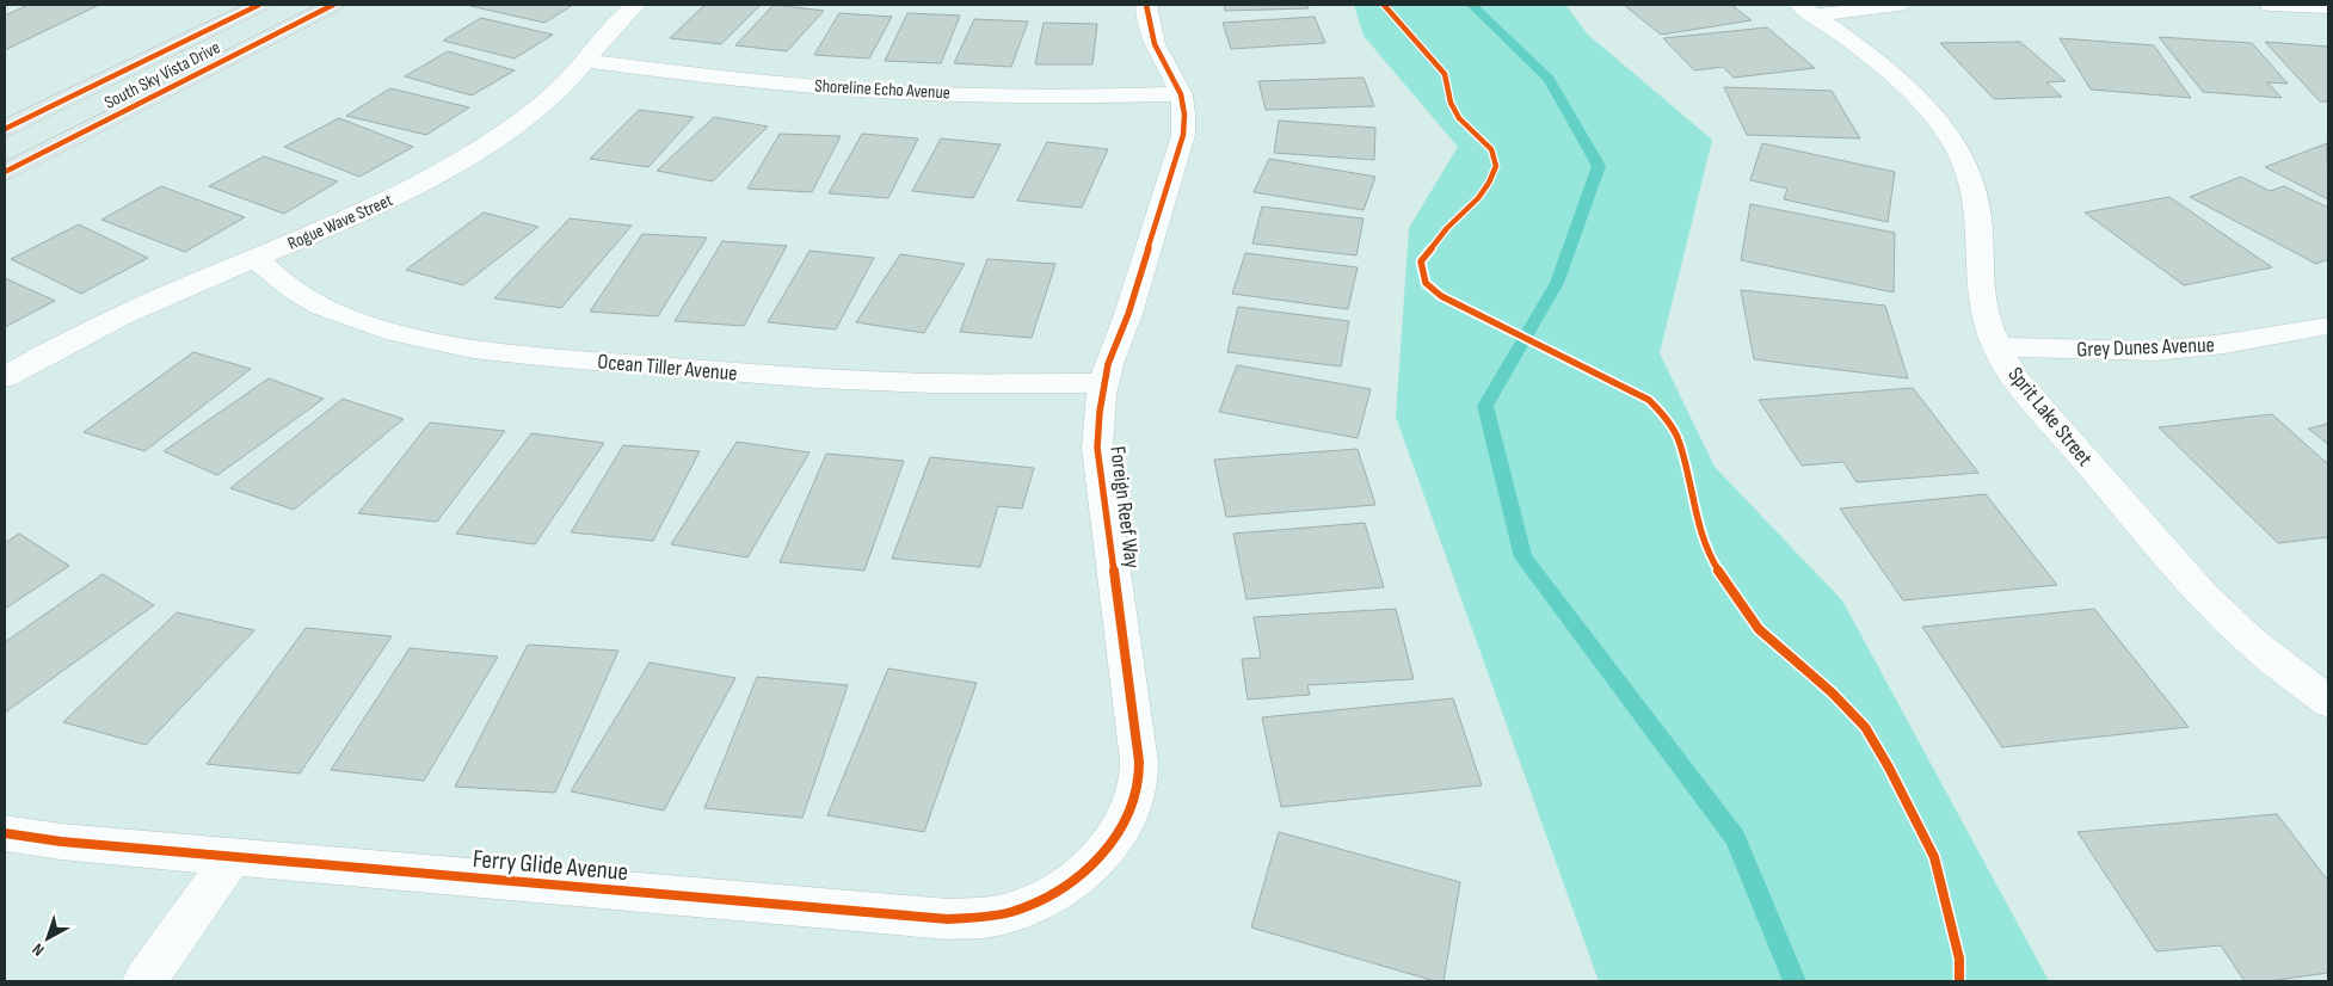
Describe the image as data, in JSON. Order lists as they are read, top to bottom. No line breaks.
{"streets":{"main road":["South Sky Vista Drive"],"street":["Shoreline Echo Avenue","Rogue Wave Street","Grey Dunes Avenue","Ocean Tiller Avenue","Sprit Lake Street","Foreign Reef Way","Ferry Glide Avenue"]},"crossings":[["Shoreline Echo Avenue","Rogue Wave Street"],["Shoreline Echo Avenue","Foreign Reef Way"],["Rogue Wave Street","Ocean Tiller Avenue"],["Grey Dunes Avenue","Sprit Lake Street"],["Ocean Tiller Avenue","Foreign Reef Way"],["Foreign Reef Way","Ferry Glide Avenue"]],"north":"bottom left"}
